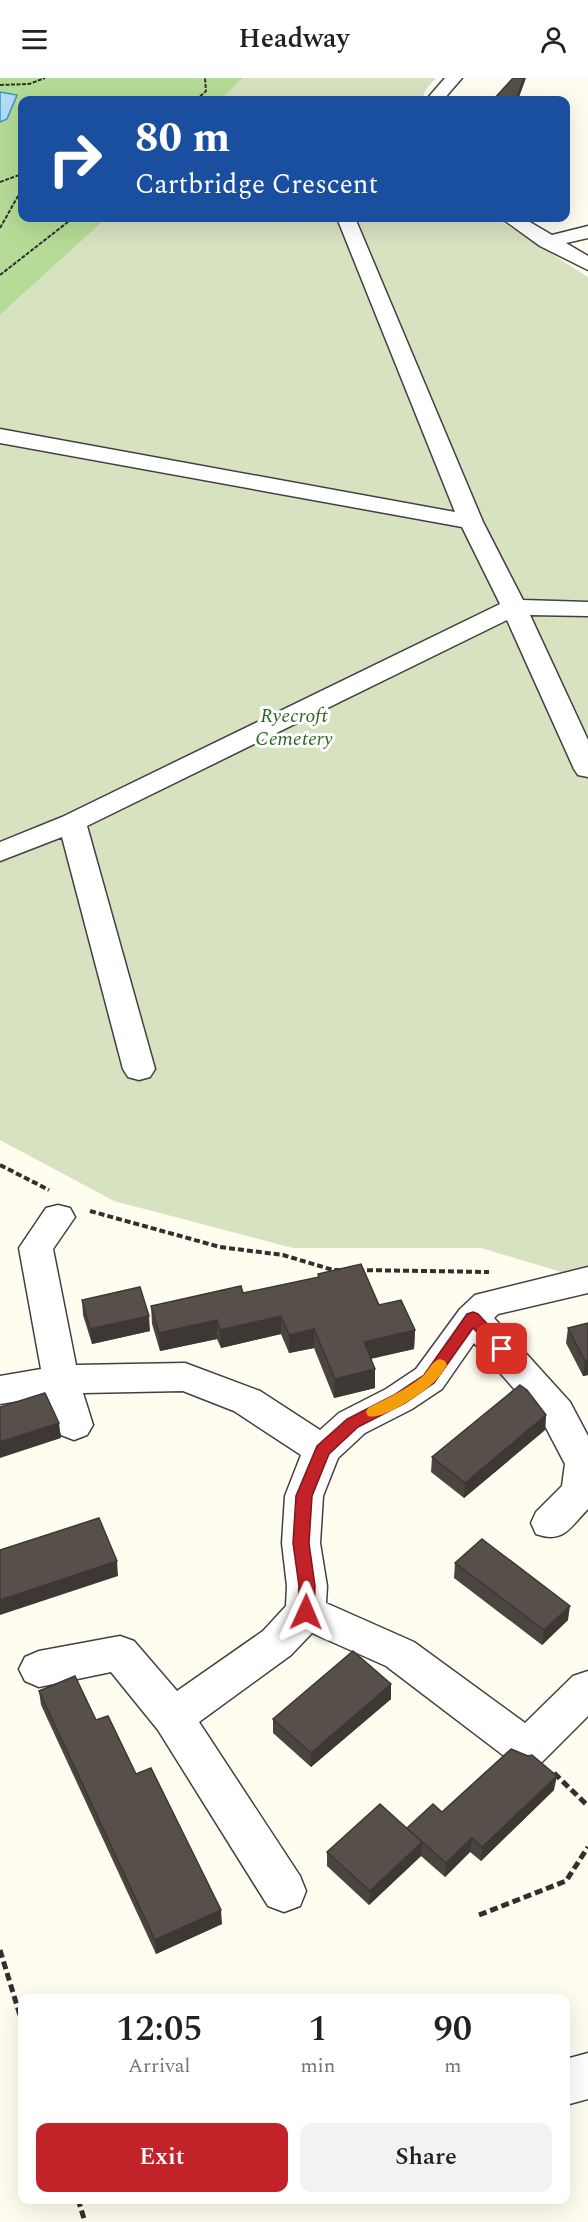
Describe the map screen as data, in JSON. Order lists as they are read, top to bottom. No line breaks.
{"parks":["Ryecroft Cemetery"],"page":{"header":"Headway","turn":["80 m","Cartbridge Crescent"],"eta":["12:05","Arrival","1","min","90","m"],"buttons":["Exit","Share"]}}
